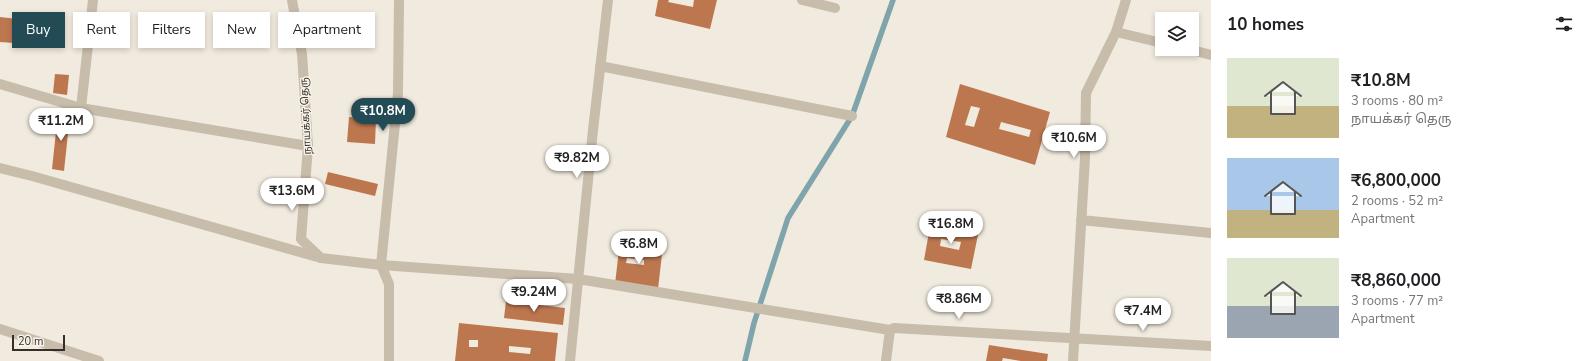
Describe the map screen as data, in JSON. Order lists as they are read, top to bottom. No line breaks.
{"streets":{"street":["நாயக்கர் தெரு"]},"scale_bar":"20 m","page":{"heading":"10 homes","chip":["Buy","Rent","Filters","New","Apartment"],"list":[{"name":"₹10.8M","note":"3 rooms · 80 m² · நாயக்கர் தெரு"},{"name":"₹6,800,000","note":"2 rooms · 52 m² · Apartment"},{"name":"₹8,860,000","note":"3 rooms · 77 m² · Apartment"}],"price":["₹10.8M","₹11.2M","₹10.6M","₹9.82M","₹13.6M","₹16.8M","₹6.8M","₹9.24M","₹8.86M","₹7.4M"],"scale":"20 m"}}
